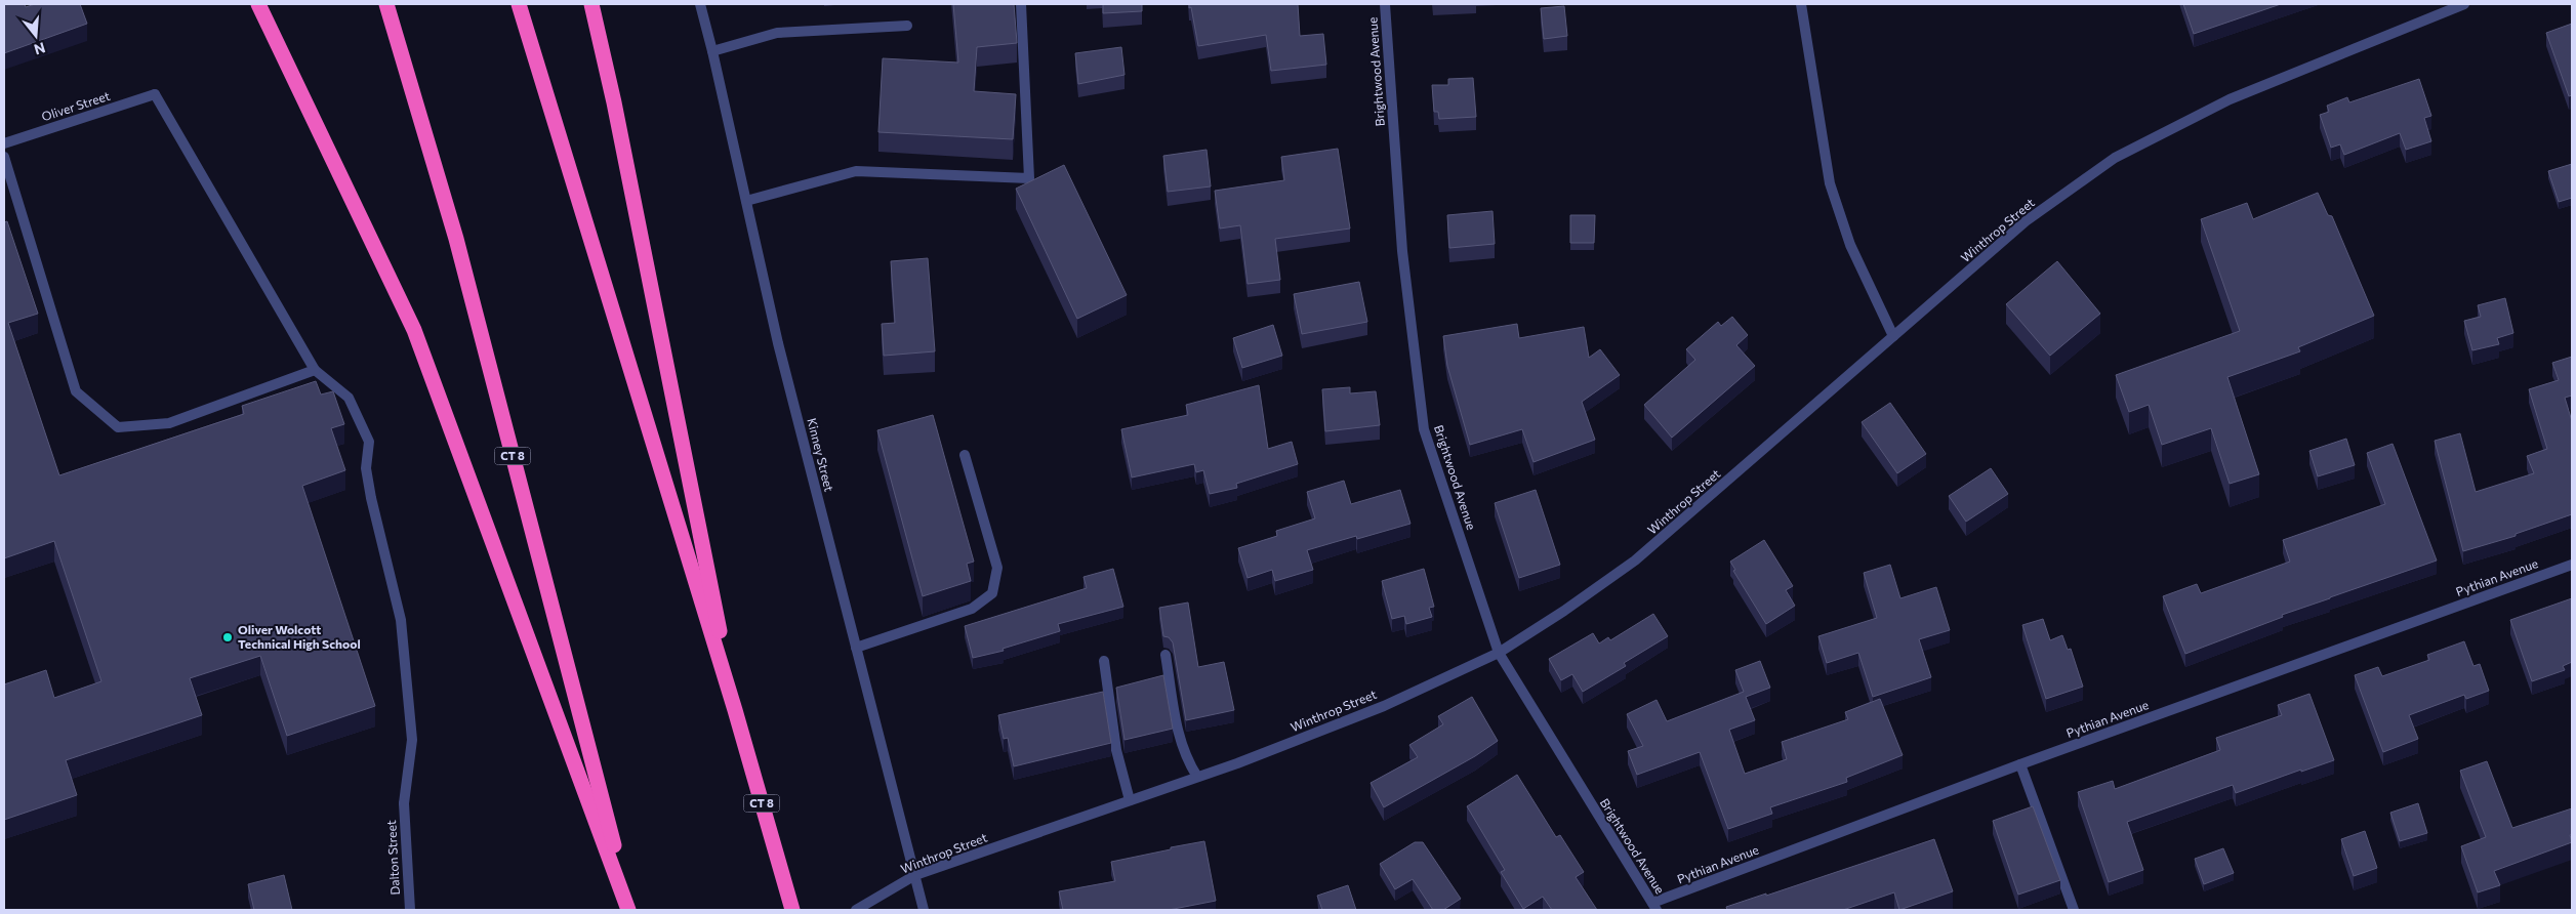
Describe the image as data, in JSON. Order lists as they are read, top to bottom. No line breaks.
{"streets":{"highway":["CT 8"],"street":["Brightwood Avenue","Oliver Street","Winthrop Street","Kinney Street","Pythian Avenue","Dalton Street"]},"crossings":[["Brightwood Avenue","Winthrop Street"],["Brightwood Avenue","Pythian Avenue"],["Oliver Street","Dalton Street"],["Winthrop Street","Kinney Street"]],"places":["Oliver Wolcott Technical High School"],"north":"bottom"}
